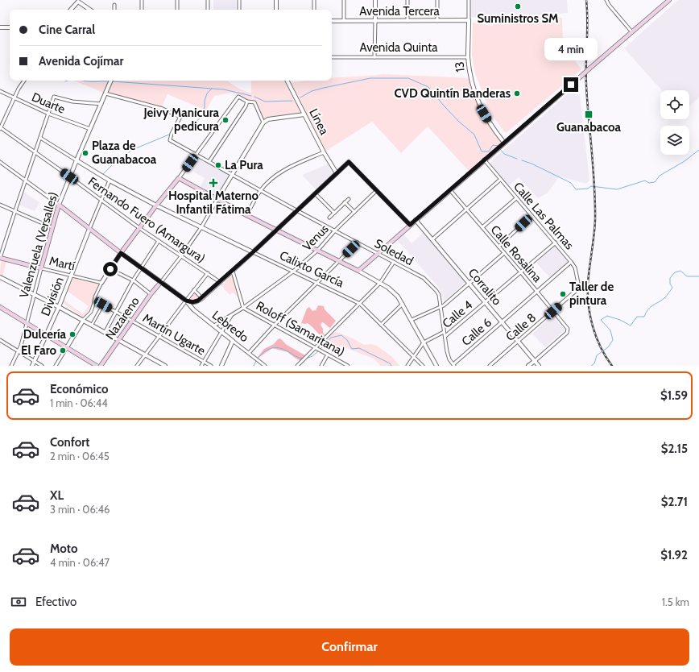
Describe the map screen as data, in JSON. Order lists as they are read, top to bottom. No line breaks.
{"streets":{"main road":["Valenzuela (Versalles)","Martí","Nazareno"],"street":["Avenida Tercera","Avenida Quinta","13","Duarte","Línea","Calle Las Palmas","Fernando Fuero (Amargura)","Venus","Soledad","Calle Rosalina","Calixto García","Corralito","División","Calle 4","Lebredo","Calle 8","Roloff (Samaritana)","Calle 6","Martín Ugarte"]},"crossings":[["Avenida Tercera","13"],["Avenida Quinta","13"],["Duarte","Valenzuela (Versalles)"],["Calle Las Palmas","Calle 4"],["Calle Las Palmas","Calle 8"],["Calle Las Palmas","Calle 6"],["Fernando Fuero (Amargura)","Valenzuela (Versalles)"],["Fernando Fuero (Amargura)","División"],["Venus","Soledad"],["Venus","Calixto García"],["Venus","Lebredo"],["Venus","Roloff (Samaritana)"],["Venus","Martín Ugarte"],["Valenzuela (Versalles)","Soledad"],["Valenzuela (Versalles)","Martí"],["Valenzuela (Versalles)","Calixto García"],["Soledad","Calle 4"],["Soledad","Calle 6"],["Calle Rosalina","Corralito"],["Calle Rosalina","Calle 4"],["Calle Rosalina","Calle 8"],["Calle Rosalina","Calle 6"],["Martí","División"],["Calixto García","División"],["Corralito","Calle 4"],["Corralito","Calle 8"],["Corralito","Calle 6"],["Nazareno","Martín Ugarte"]],"places":{"other":["Suministros SM","CVD Quintín Banderas","Jeivy Manicura pedicura","Plaza de Guanabacoa","La Pura","Taller de pintura","Dulcería","El Faro"],"transit":["Guanabacoa"],"health":["Hospital Materno Infantil Fátima"]},"page":{"banner":["Cine Carral","Avenida Cojímar"],"bubble":"4 min","list":[{"name":"Económico","note":"1 min · 06:44","value":"$1.59"},{"name":"Confort","note":"2 min · 06:45","value":"$2.15"},{"name":"XL","note":"3 min · 06:46","value":"$2.71"},{"name":"Moto","note":"4 min · 06:47","value":"$1.92"}],"pay":["Efectivo","1.5 km"],"buttons":"Confirmar"}}
